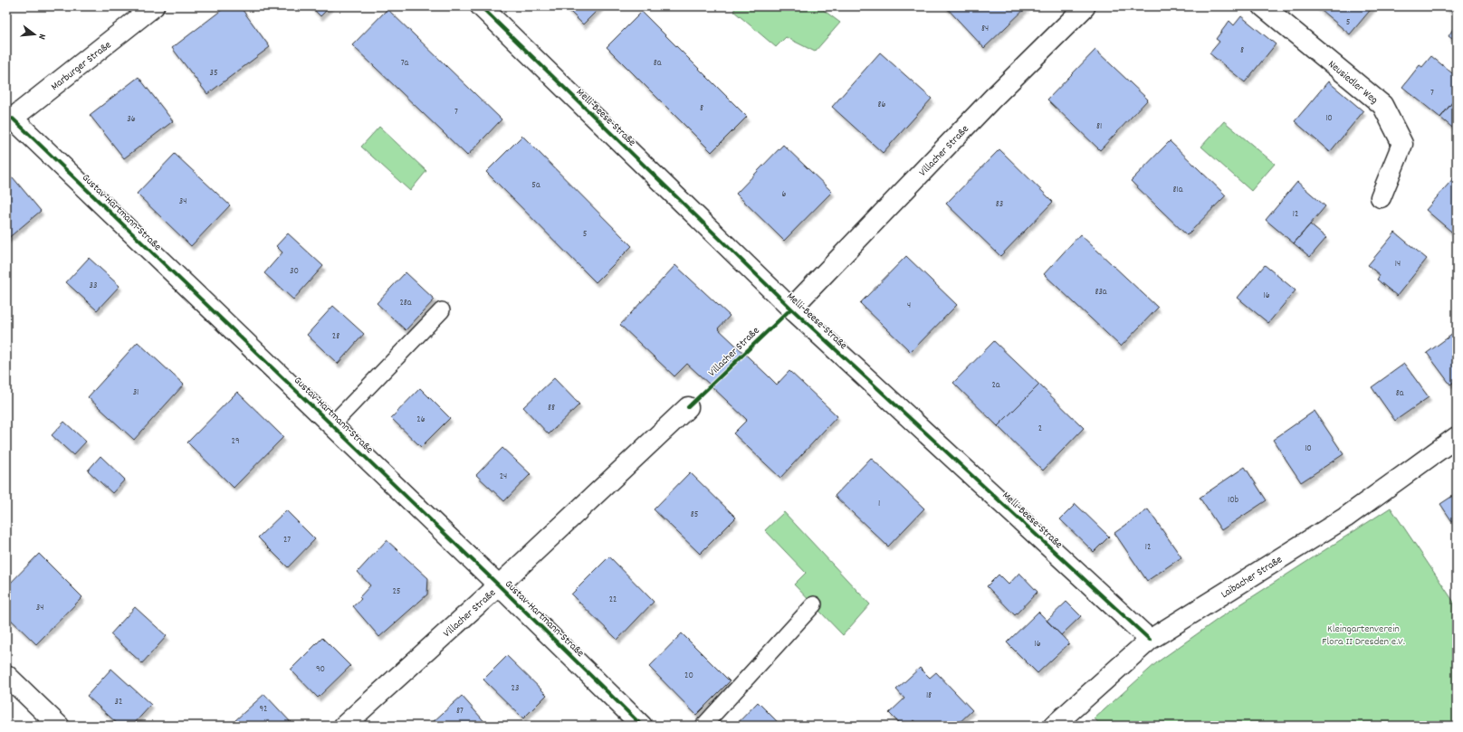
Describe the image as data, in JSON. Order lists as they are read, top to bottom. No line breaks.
{"streets":{"street":["Marburger Straße","Neusiedler Weg","Melli-Beese-Straße","Villacher Straße","Gustav-Hartmann-Straße","Laibacher Straße"]},"crossings":[["Marburger Straße","Gustav-Hartmann-Straße"],["Melli-Beese-Straße","Villacher Straße"],["Melli-Beese-Straße","Laibacher Straße"],["Villacher Straße","Gustav-Hartmann-Straße"]],"parks":["Kleingartenverein Flora II Dresden e.V."],"house_numbers":["5","84","8","7a","8a","35","7","86","8","7","10","36","81","5a","81a","6","34","83","12","5","14","30","33","83a","16","28a","4","28","2a","31","8a","88","26","2","29","10","24","10b","1","85","27","12","25","22","34","16","90","20","23","18","32","92","87"],"north":"right"}
